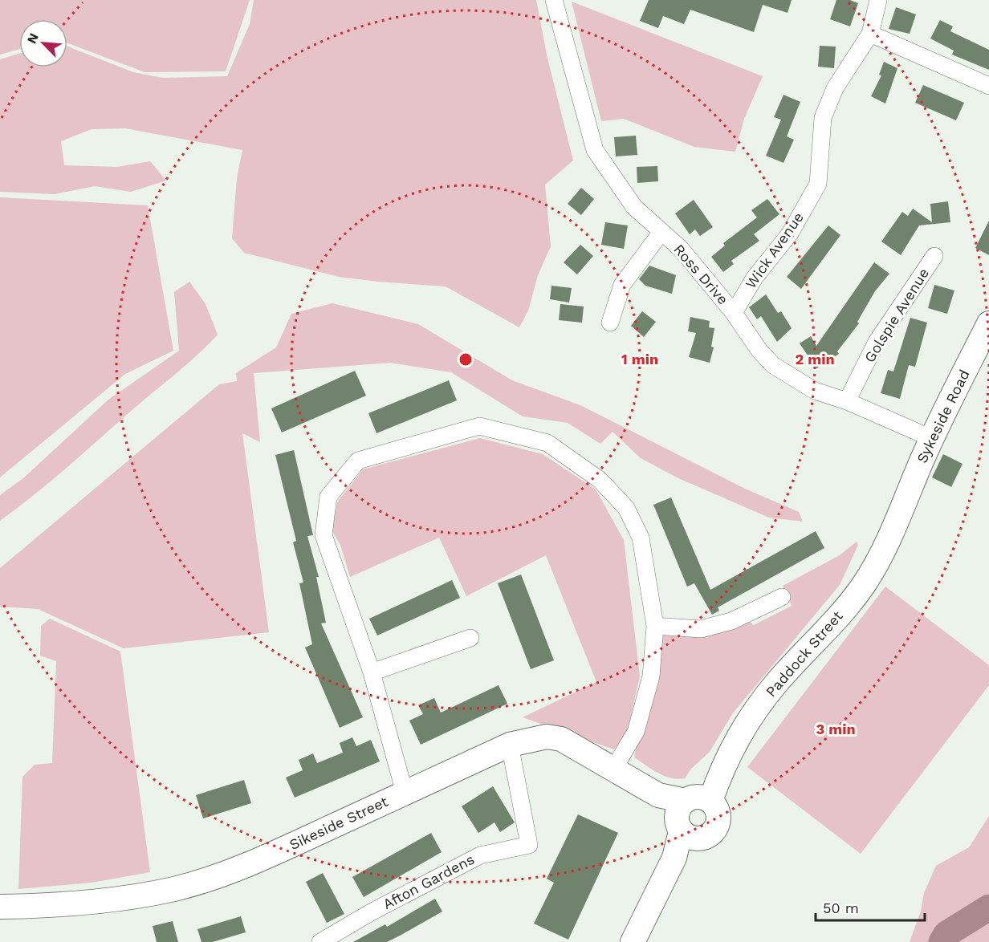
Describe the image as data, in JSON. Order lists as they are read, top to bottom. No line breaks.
{"streets":{"street":["Wick Avenue","Ross Drive","Golspie Avenue","Sykeside Road","Paddock Street","Sikeside Street","Afton Gardens"]},"crossings":[["Wick Avenue","Ross Drive"],["Ross Drive","Golspie Avenue"],["Ross Drive","Sykeside Road"],["Sykeside Road","Paddock Street"],["Paddock Street","Sikeside Street"],["Sikeside Street","Afton Gardens"]],"scale_bar":"50 m","north":"top left","rings":["1 min","2 min","3 min"]}
